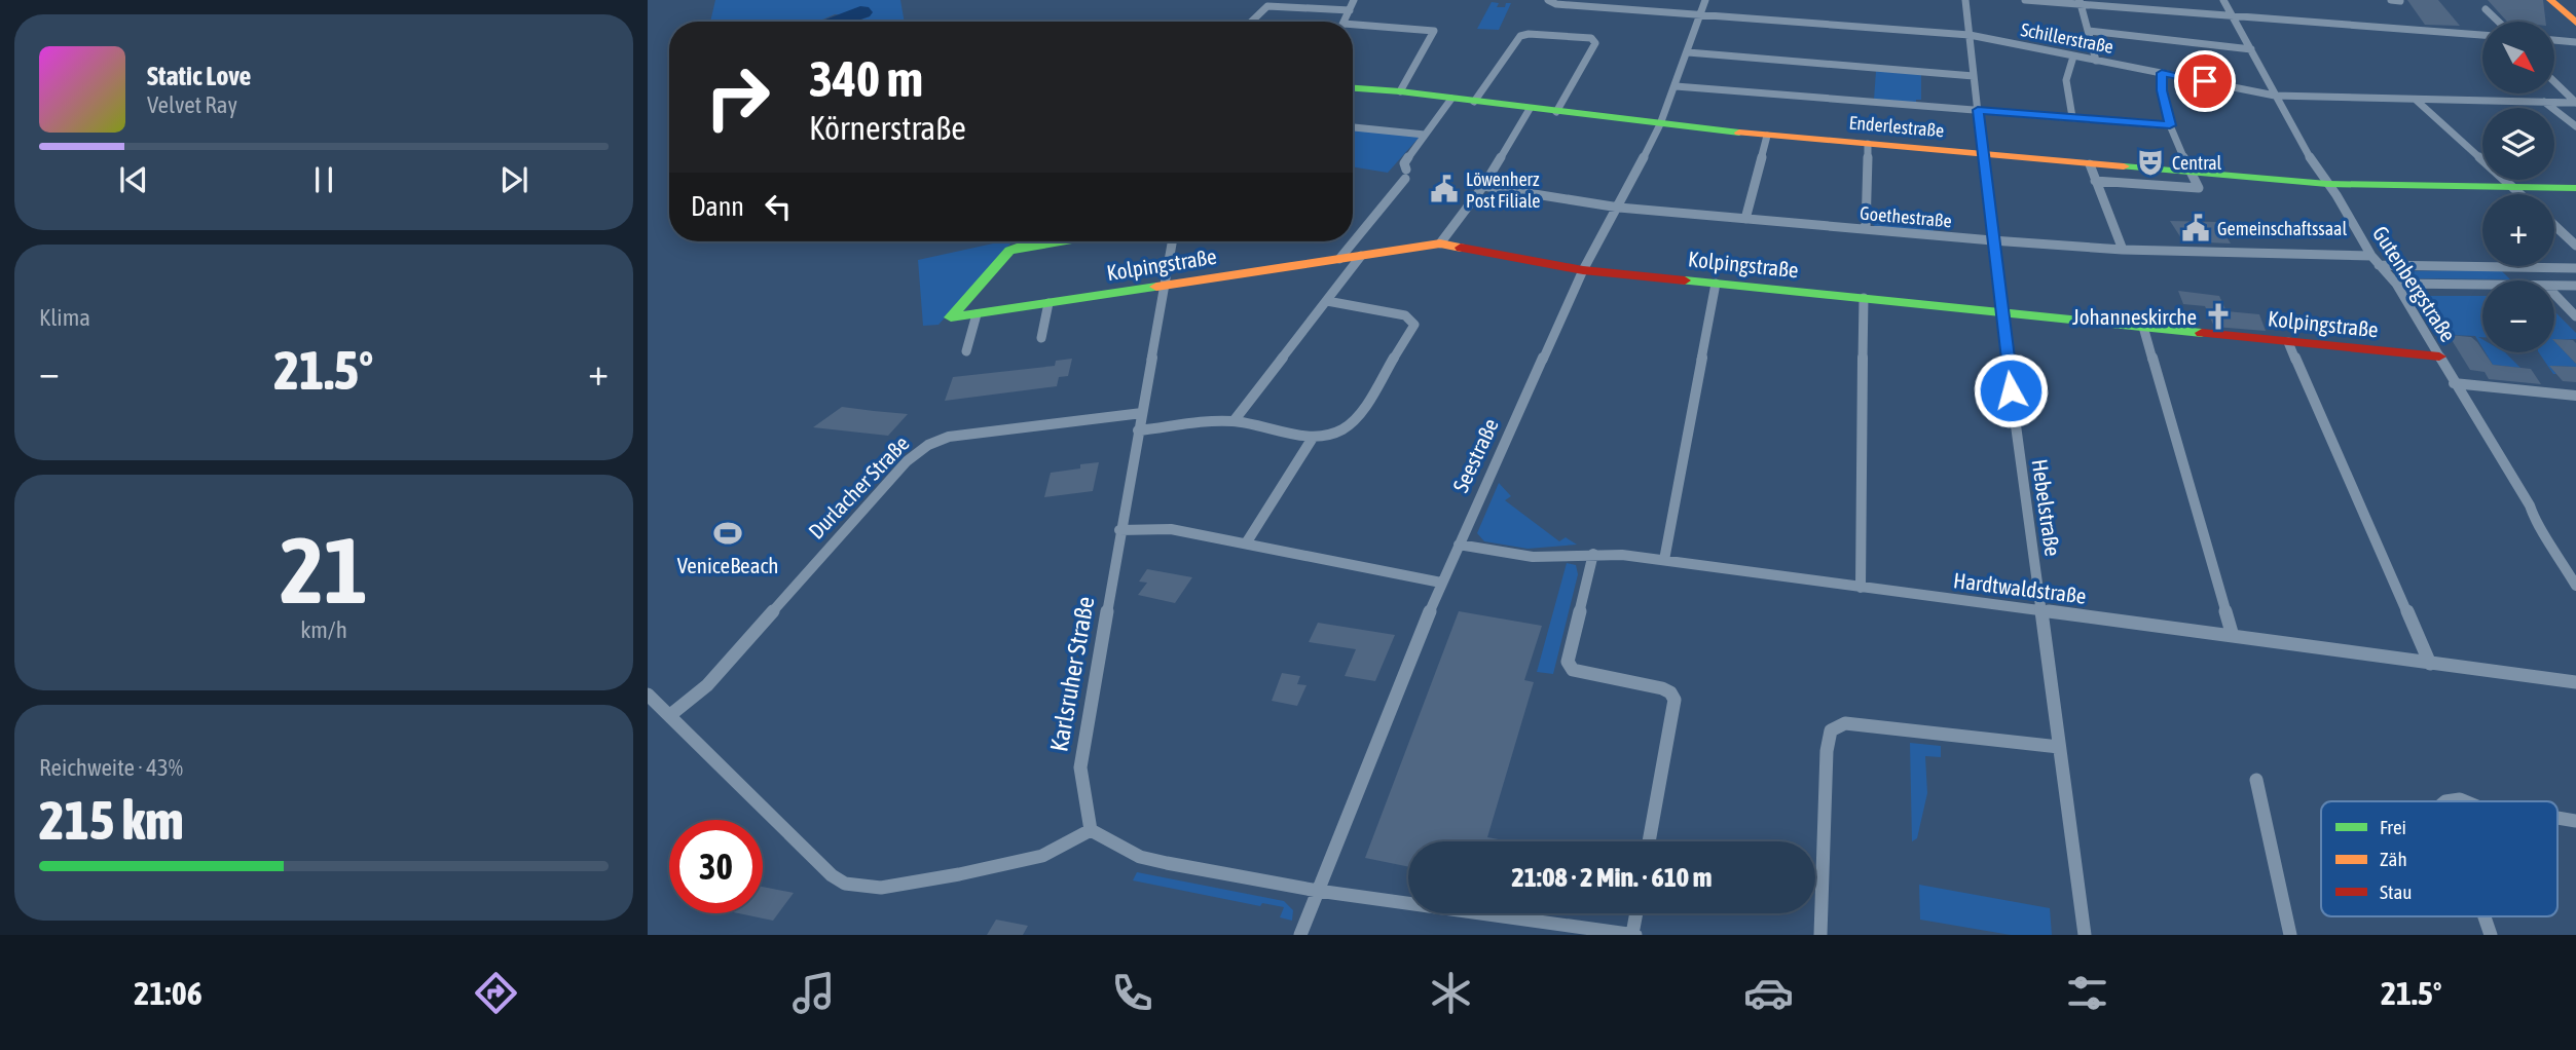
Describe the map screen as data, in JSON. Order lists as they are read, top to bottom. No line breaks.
{"streets":{"street":["Schillerstraße","Enderlestraße","Goethestraße","Kolpingstraße","Gutenbergstraße","Seestraße","Durlacher Straße","Hebelstraße","Hardtwaldstraße","Karlsruher Straße"]},"crossings":[["Schillerstraße","Gutenbergstraße"],["Schillerstraße","Seestraße"],["Schillerstraße","Hebelstraße"],["Enderlestraße","Gutenbergstraße"],["Enderlestraße","Seestraße"],["Enderlestraße","Hebelstraße"],["Goethestraße","Gutenbergstraße"],["Goethestraße","Seestraße"],["Goethestraße","Hebelstraße"],["Kolpingstraße","Gutenbergstraße"],["Kolpingstraße","Seestraße"],["Kolpingstraße","Hebelstraße"],["Kolpingstraße","Karlsruher Straße"],["Seestraße","Hardtwaldstraße"],["Durlacher Straße","Karlsruher Straße"],["Hebelstraße","Hardtwaldstraße"]],"places":{"theatre":["Central"],"public building":["Löwenherz Post Filiale","Gemeinschaftssaal"],"church":["Johanneskirche"],"sports":["VeniceBeach"]},"legend":["Frei","Zäh","Stau"],"north":"bottom right","page":{"map_buttons":["+","−"],"turn":["340 m","Körnerstraße"],"song":["Static Love","Velvet Ray"],"then":"Dann","tile":["Klima",["21","km/h"],["Reichweite · 43%","215 km"]],"heat":["−","21.5°","+"],"limit":"30","trip":"21:08 · 2 Min. · 610 m","tabs":["21:06","21.5°"]}}
